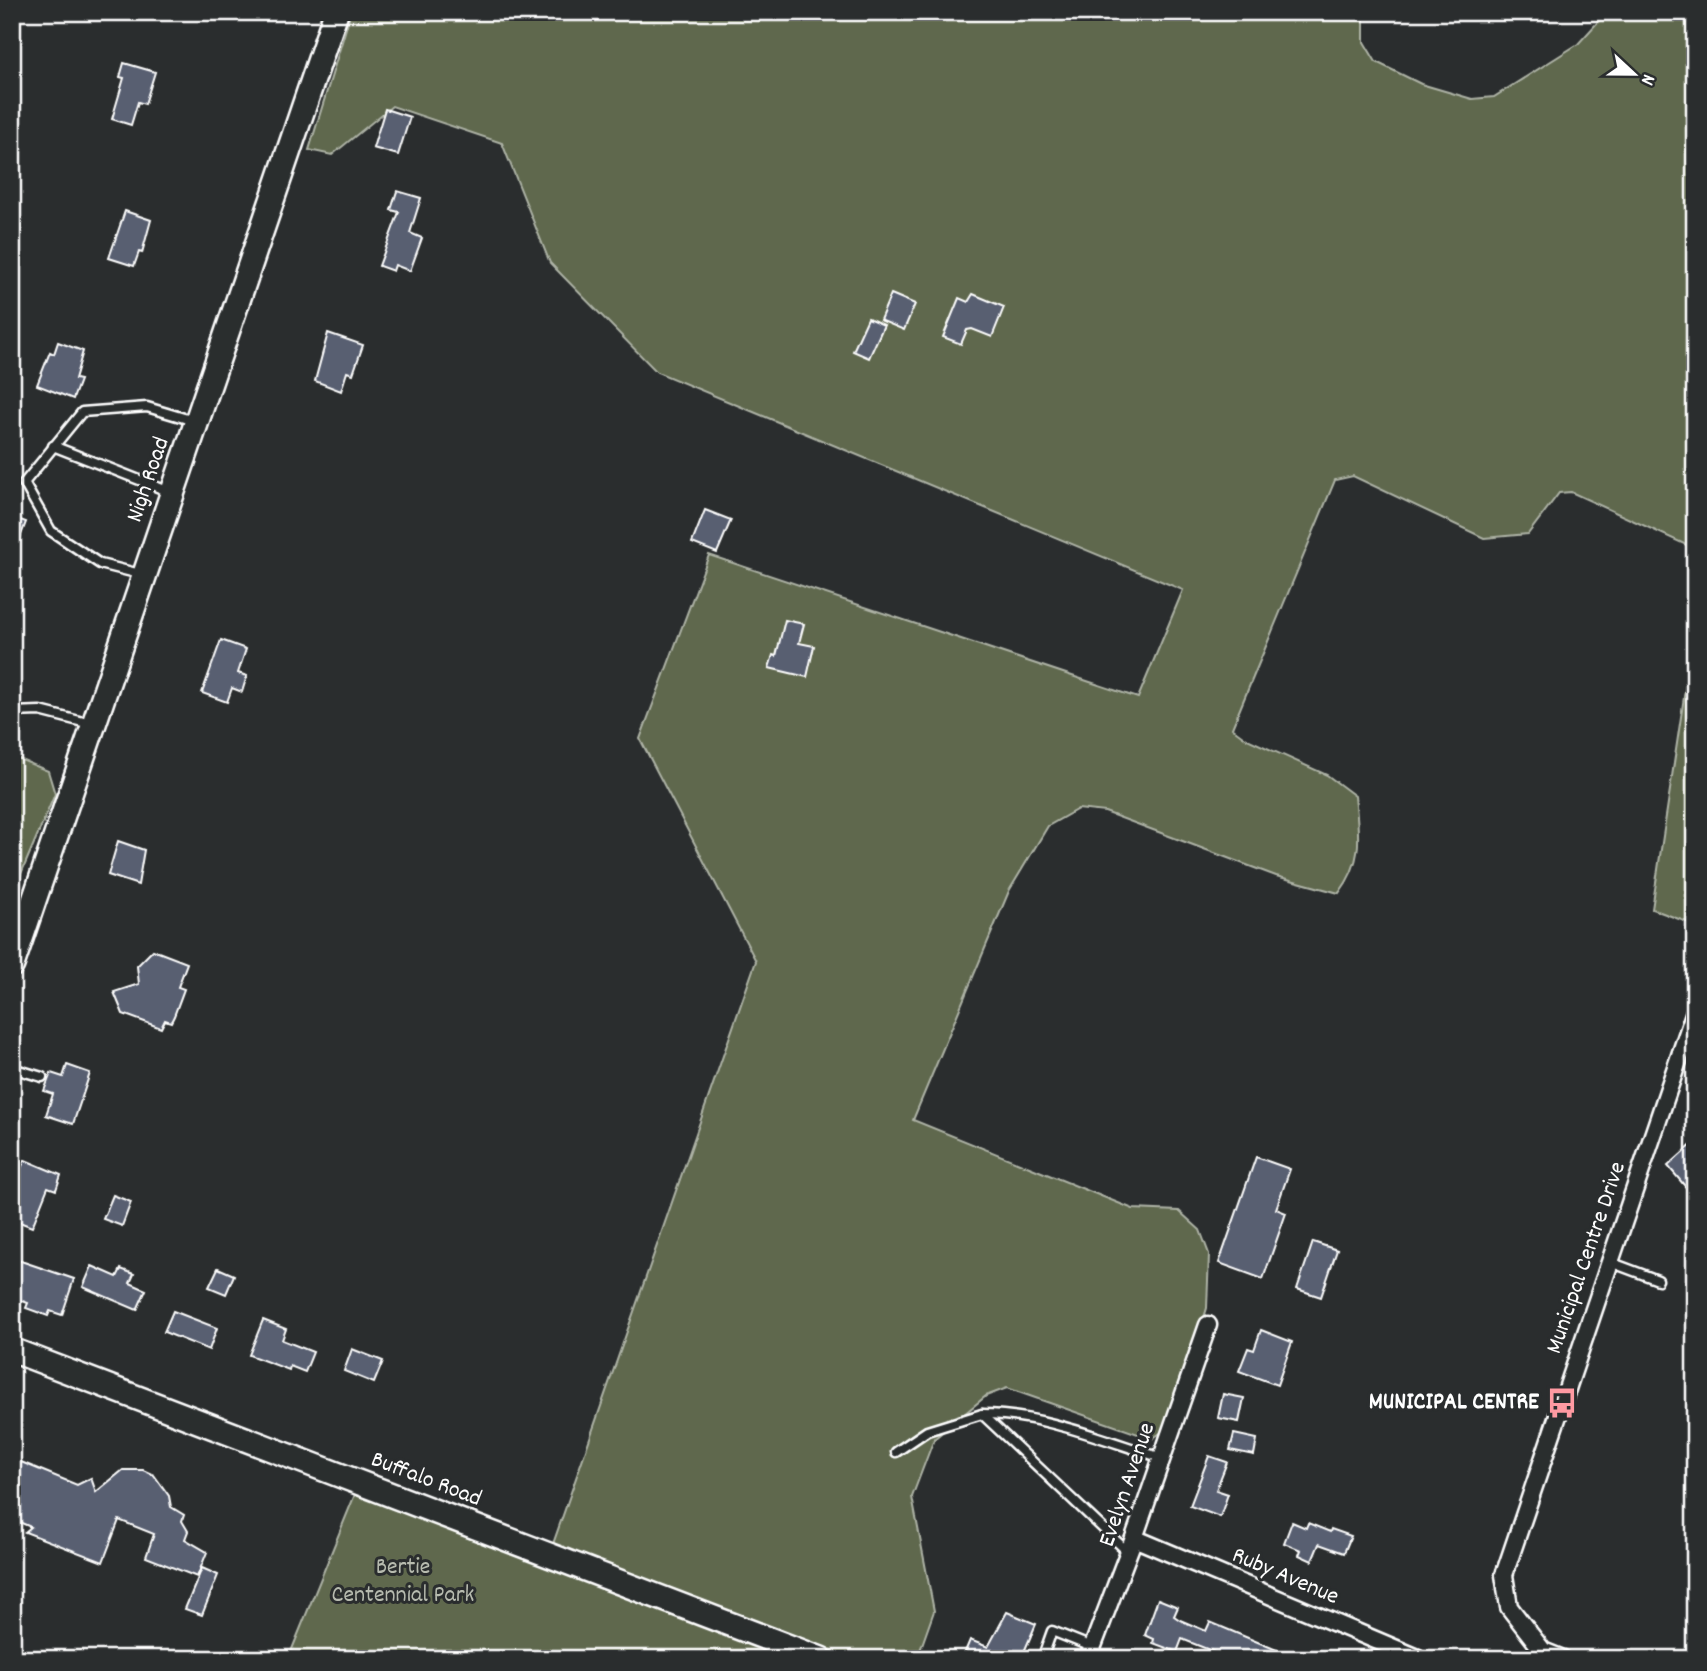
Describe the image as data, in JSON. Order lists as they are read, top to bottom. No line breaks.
{"streets":{"street":["Nigh Road","Municipal Centre Drive","Buffalo Road","Evelyn Avenue","Ruby Avenue"]},"crossings":[["Evelyn Avenue","Ruby Avenue"]],"parks":["Bertie Centennial Park"],"places":{"bus stop":["MUNICIPAL CENTRE"]},"north":"right"}
